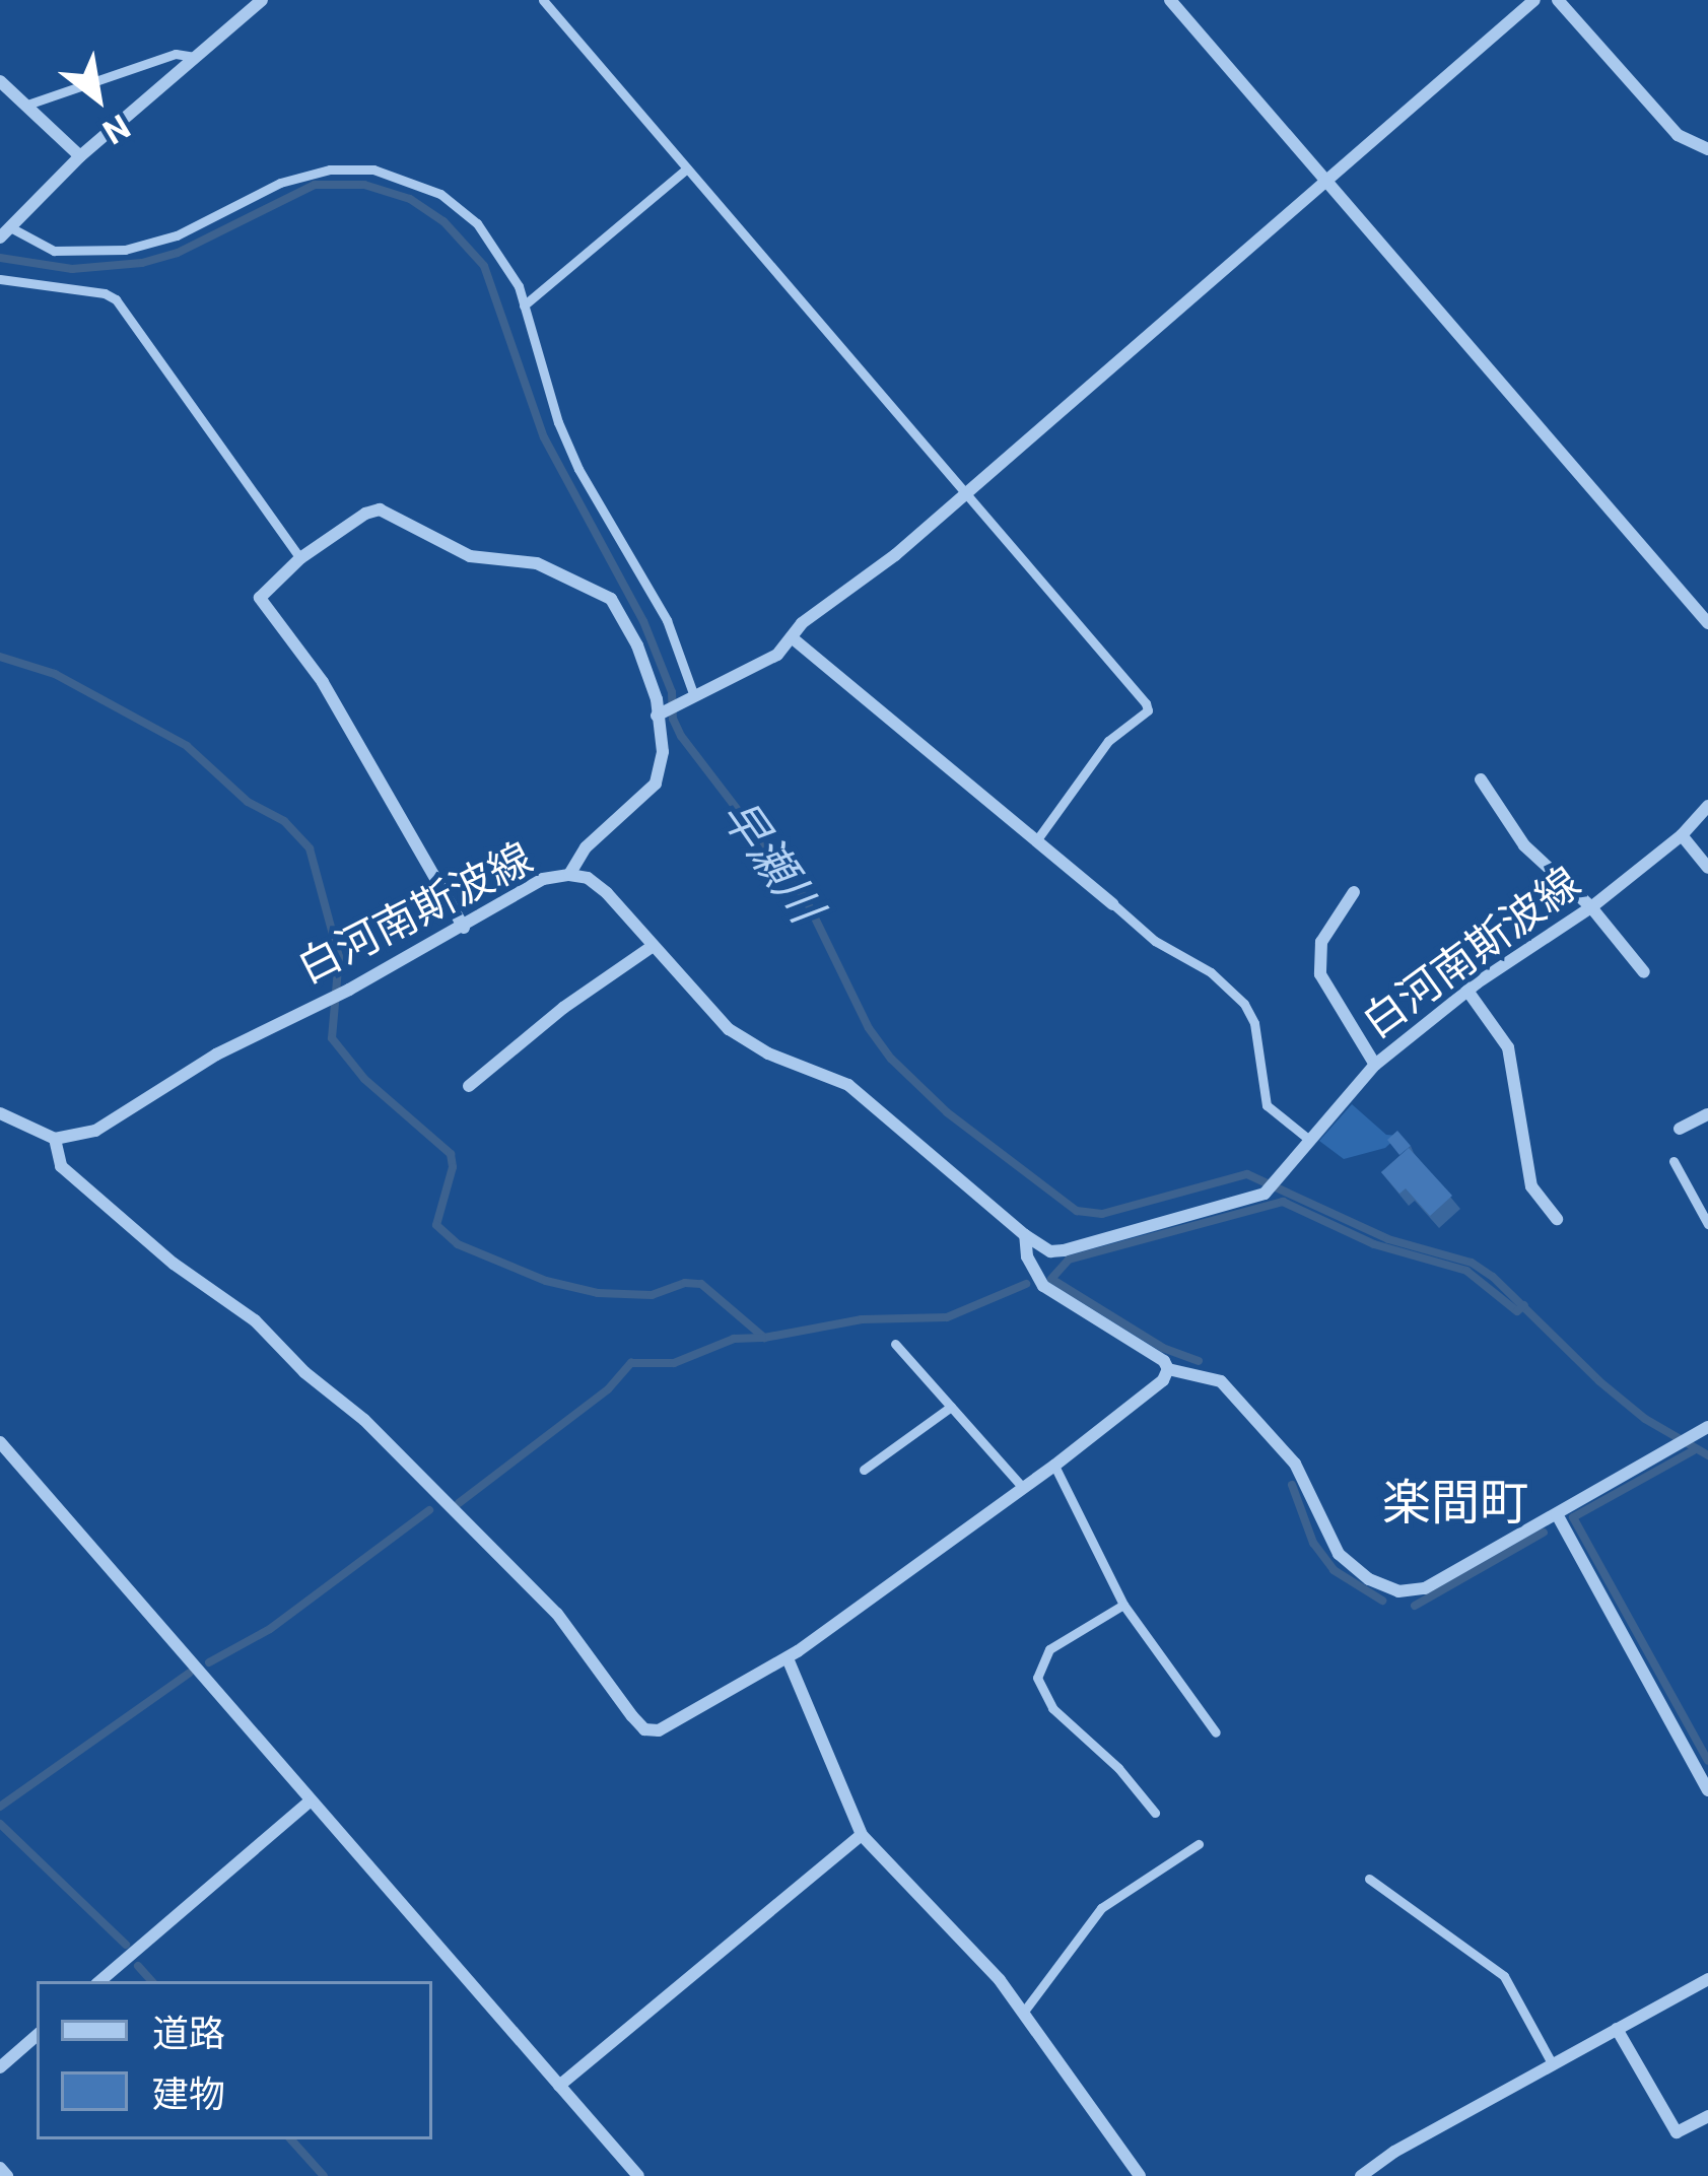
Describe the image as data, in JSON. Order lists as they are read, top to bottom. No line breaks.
{"streets":{"street":["白河南斯波線"]},"districts":["楽間町"],"water":["早瀬川"],"legend":["道路","建物"],"north":"bottom right"}
